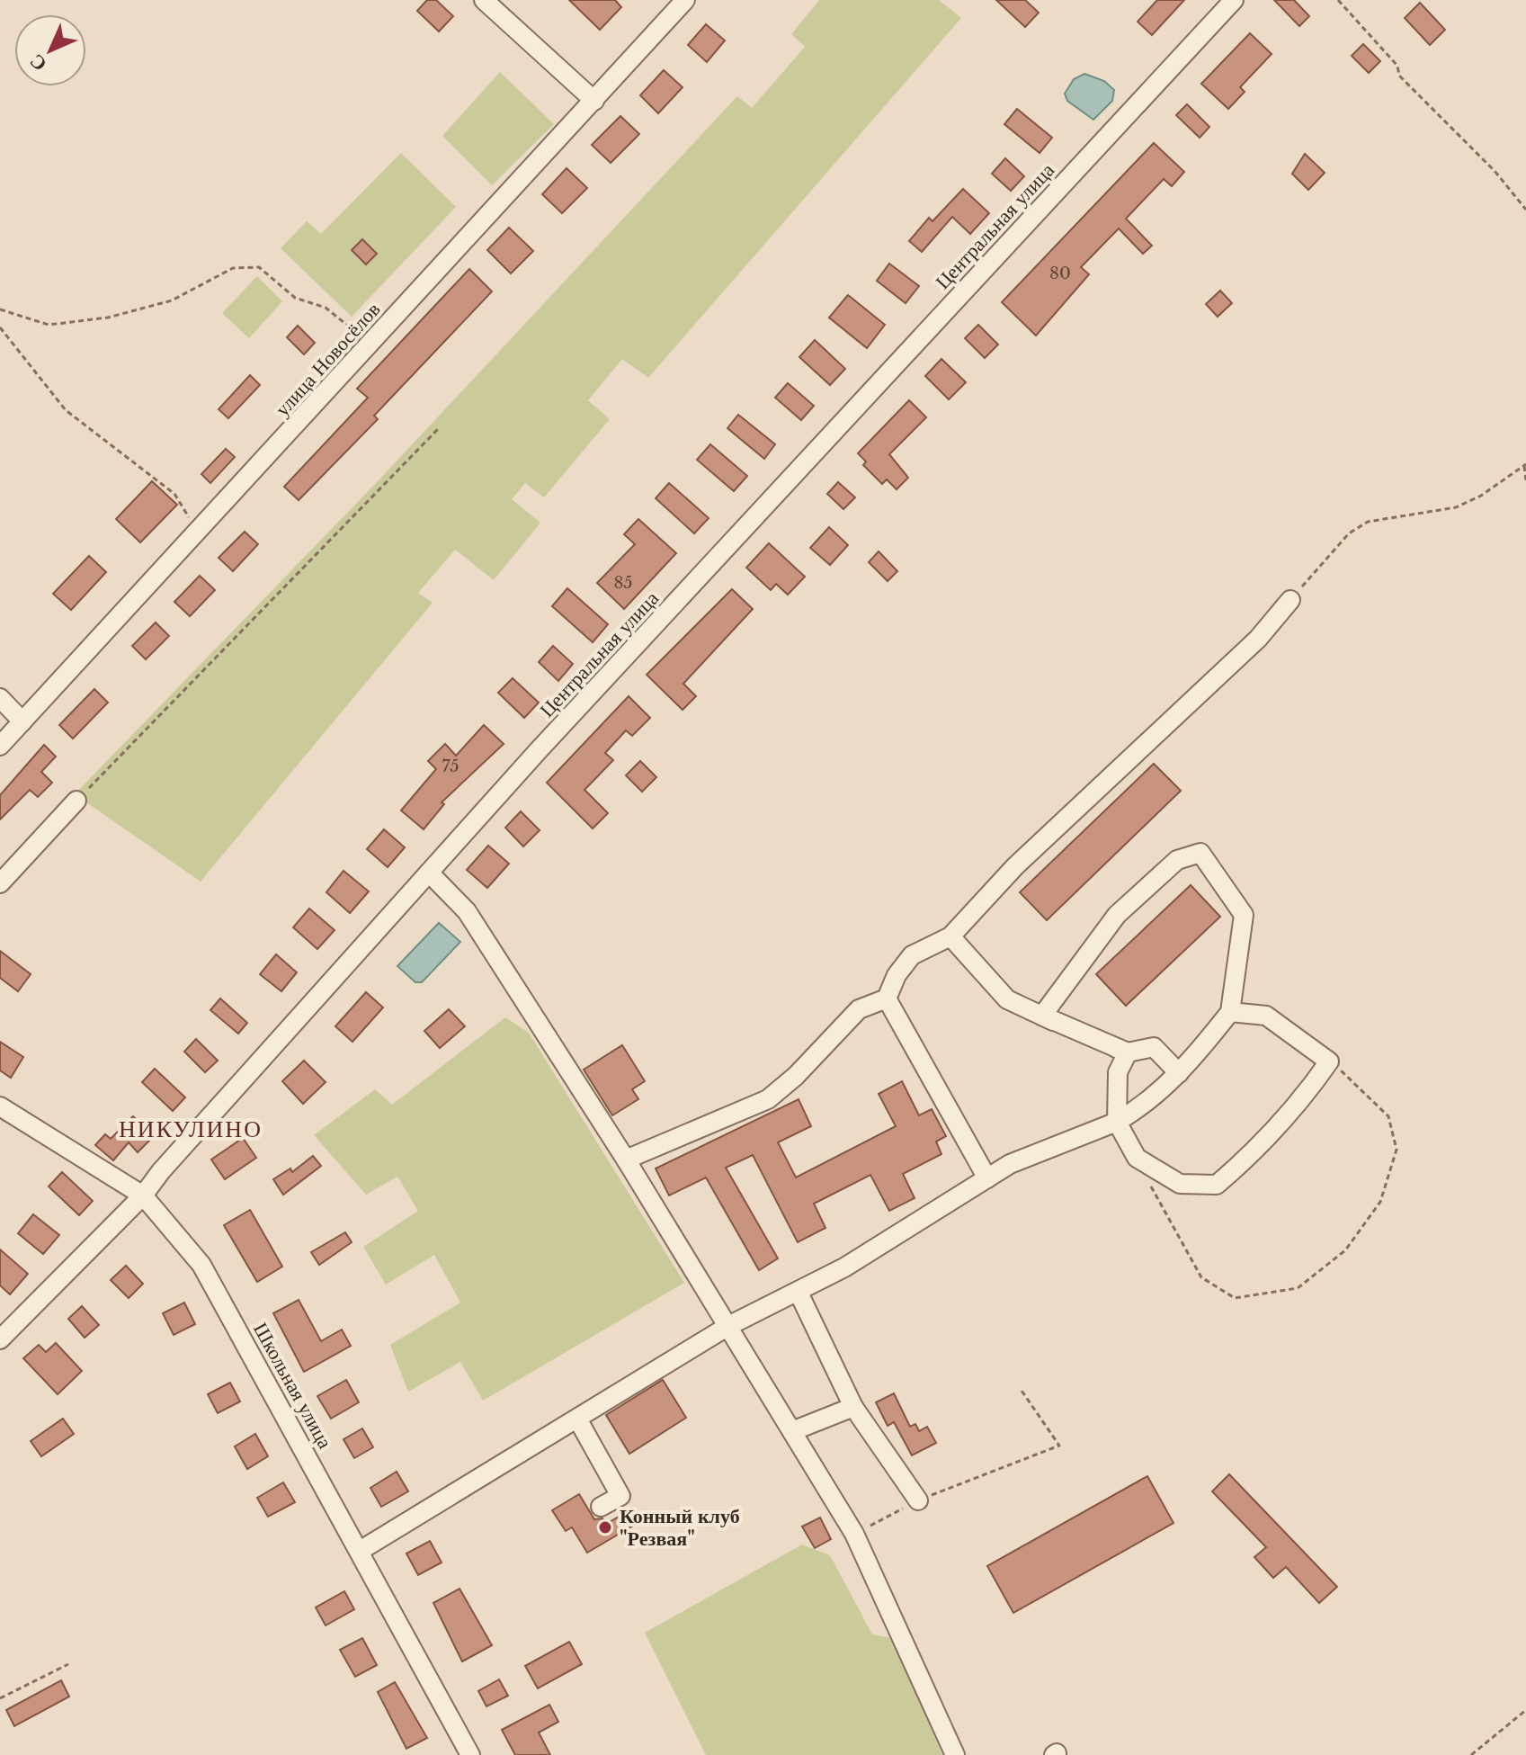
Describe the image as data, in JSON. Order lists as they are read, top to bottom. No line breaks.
{"streets":{"street":["Центральная улица","улица Новосёлов","Школьная улица"]},"crossings":[["Центральная улица","Школьная улица"]],"districts":["НИКУЛИНО"],"places":["Конный клуб \"Резвая\""],"house_numbers":["80","85","75"],"north":"bottom left"}
